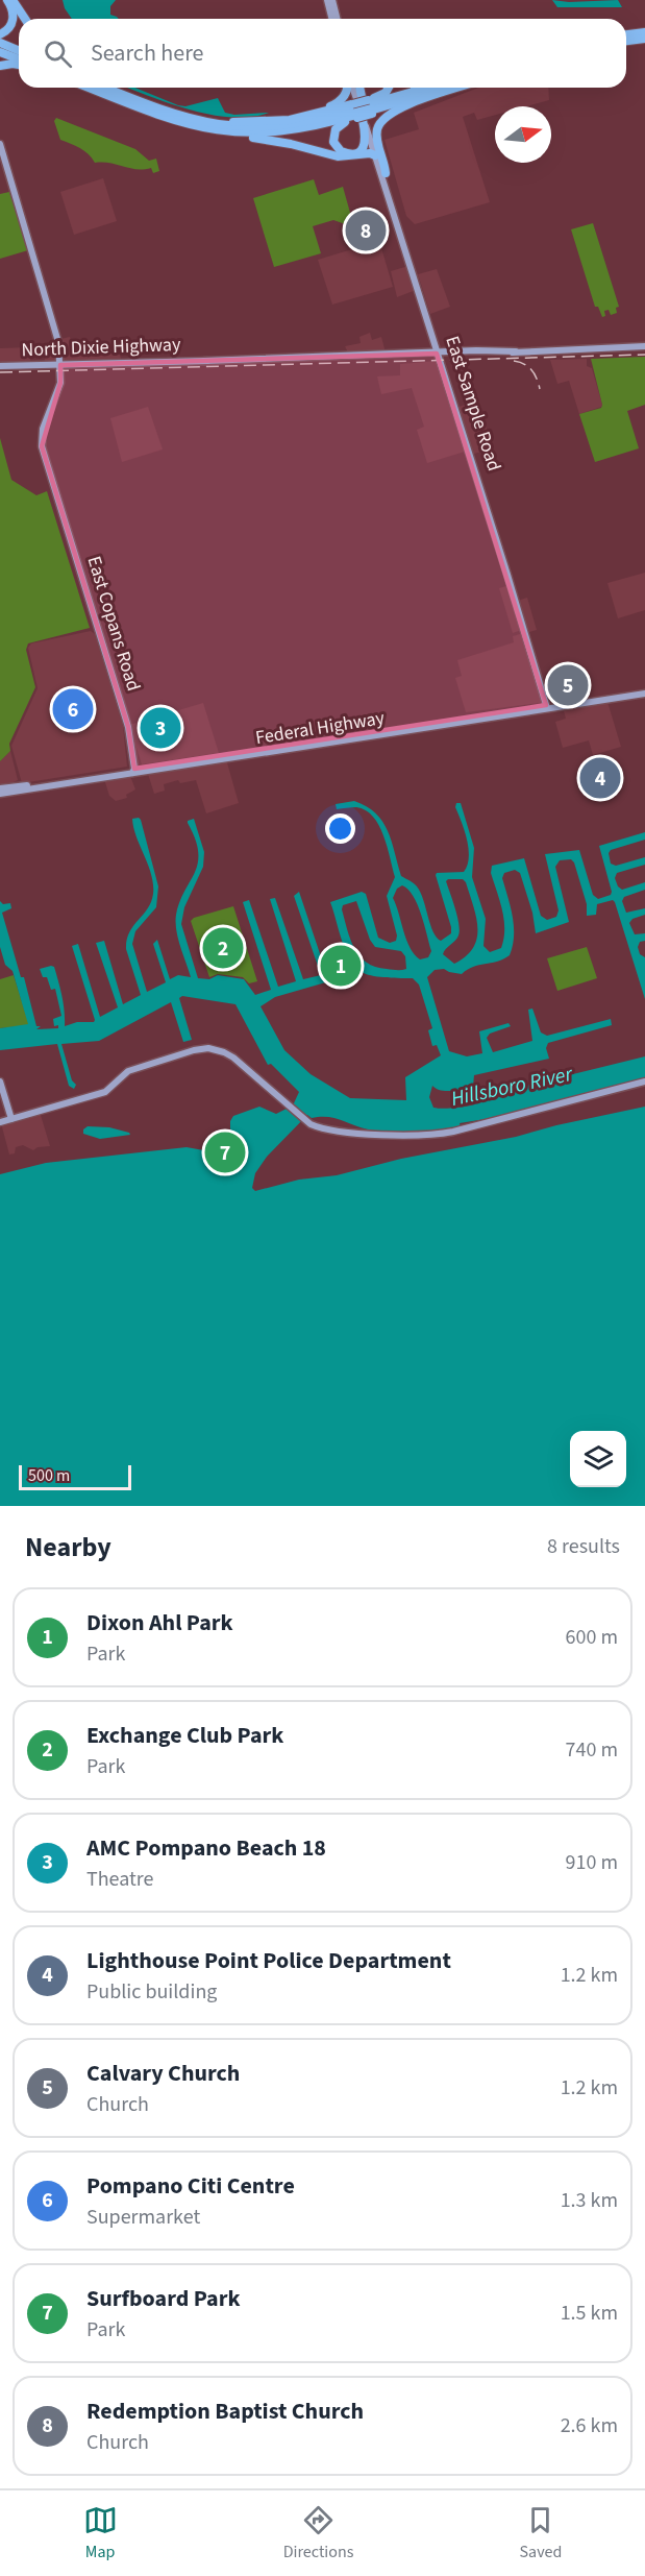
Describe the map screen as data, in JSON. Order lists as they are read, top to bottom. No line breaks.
{"streets":{"main road":["North Dixie Highway","East Sample Road","East Copans Road","Federal Highway"]},"crossings":[["North Dixie Highway","East Sample Road"],["North Dixie Highway","East Copans Road"],["East Sample Road","Federal Highway"],["East Copans Road","Federal Highway"]],"water":["Hillsboro River"],"scale_bar":"500 m","north":"right","page":{"search":"Search here","pins":["8","5","6","3","4","2","1","7"],"scale":"500 m","heading":["Nearby","8 results"],"list":[{"mark":"1","name":"Dixon Ahl Park","note":"Park","value":"600 m"},{"mark":"2","name":"Exchange Club Park","note":"Park","value":"740 m"},{"mark":"3","name":"AMC Pompano Beach 18","note":"Theatre","value":"910 m"},{"mark":"4","name":"Lighthouse Point Police Department","note":"Public building","value":"1.2 km"},{"mark":"5","name":"Calvary Church","note":"Church","value":"1.2 km"},{"mark":"6","name":"Pompano Citi Centre","note":"Supermarket","value":"1.3 km"},{"mark":"7","name":"Surfboard Park","note":"Park","value":"1.5 km"},{"mark":"8","name":"Redemption Baptist Church","note":"Church","value":"2.6 km"}],"nav":["Map","Directions","Saved"]}}
